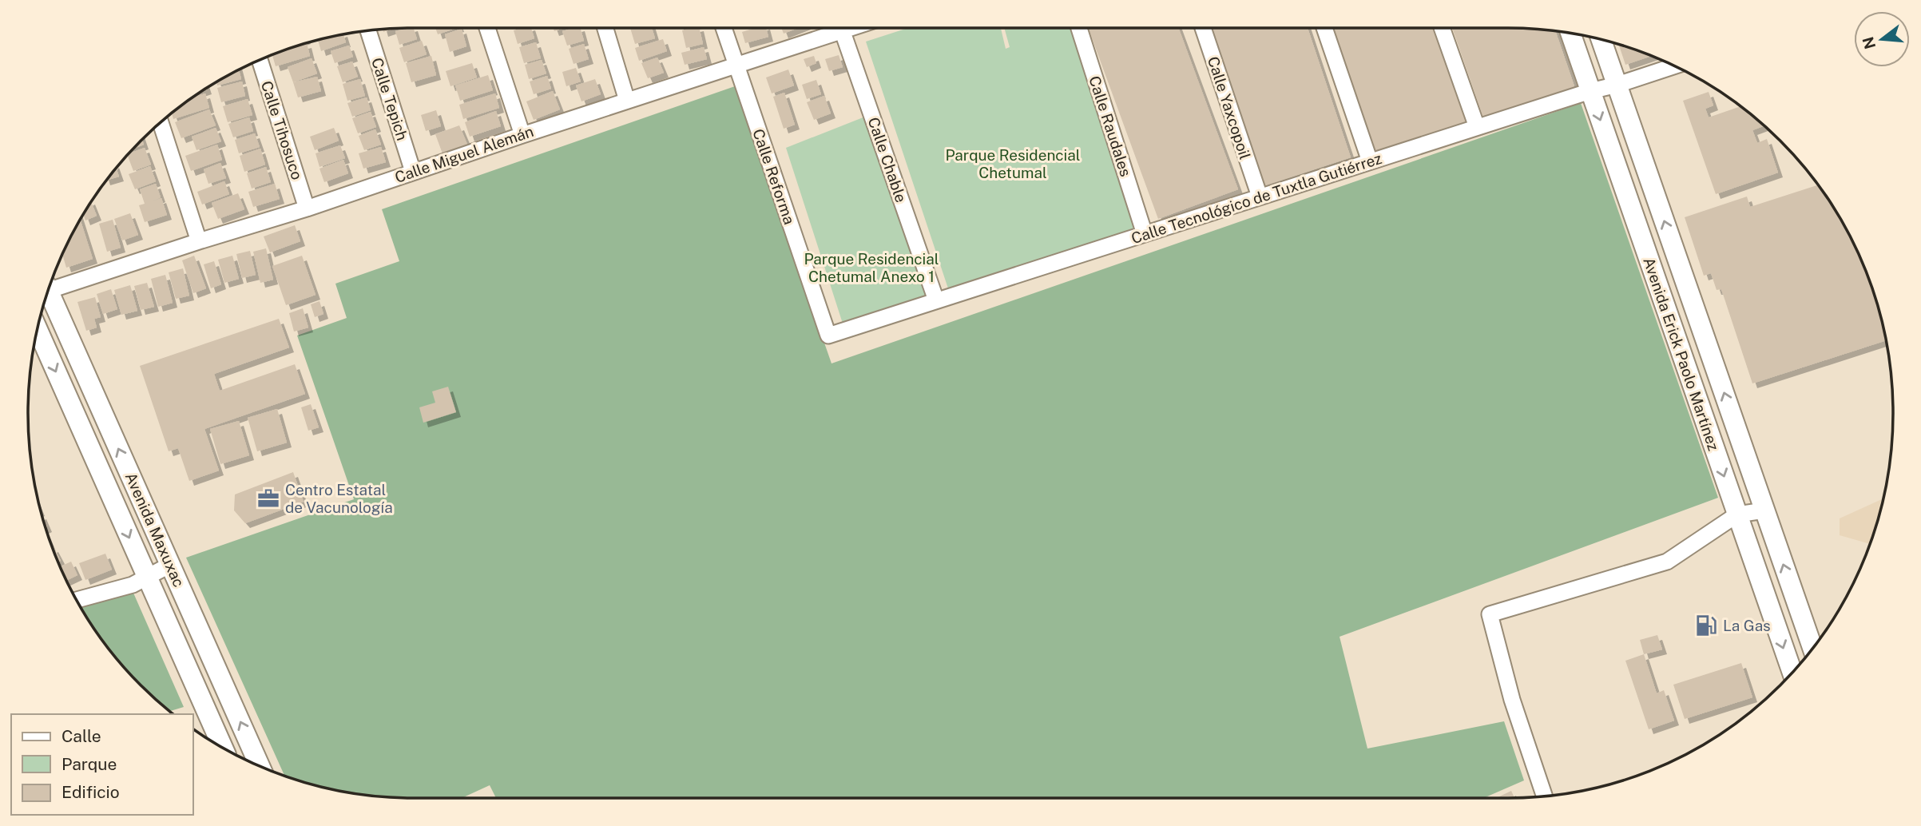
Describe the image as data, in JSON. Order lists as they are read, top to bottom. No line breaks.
{"streets":{"main road":["Avenida Erick Paolo Martínez","Avenida Maxuxac"],"street":["Calle Tepich","Calle Yaxcopoil","Calle Raudales","Calle Tihosuco","Calle Miguel Alemán","Calle Chable","Calle Reforma","Calle Tecnológico de Tuxtla Gutiérrez"]},"crossings":[["Calle Tepich","Calle Miguel Alemán"],["Calle Yaxcopoil","Calle Tecnológico de Tuxtla Gutiérrez"],["Calle Raudales","Calle Tecnológico de Tuxtla Gutiérrez"],["Calle Tihosuco","Calle Miguel Alemán"],["Calle Miguel Alemán","Calle Reforma"],["Calle Chable","Calle Tecnológico de Tuxtla Gutiérrez"],["Calle Reforma","Calle Tecnológico de Tuxtla Gutiérrez"],["Calle Tecnológico de Tuxtla Gutiérrez","Avenida Erick Paolo Martínez"]],"parks":["Parque Residencial Chetumal","Parque Residencial Chetumal Anexo 1"],"places":{"office":["Centro Estatal de Vacunología"],"fuel station":["La Gas"]},"legend":["Calle","Parque","Edificio"],"north":"left"}
